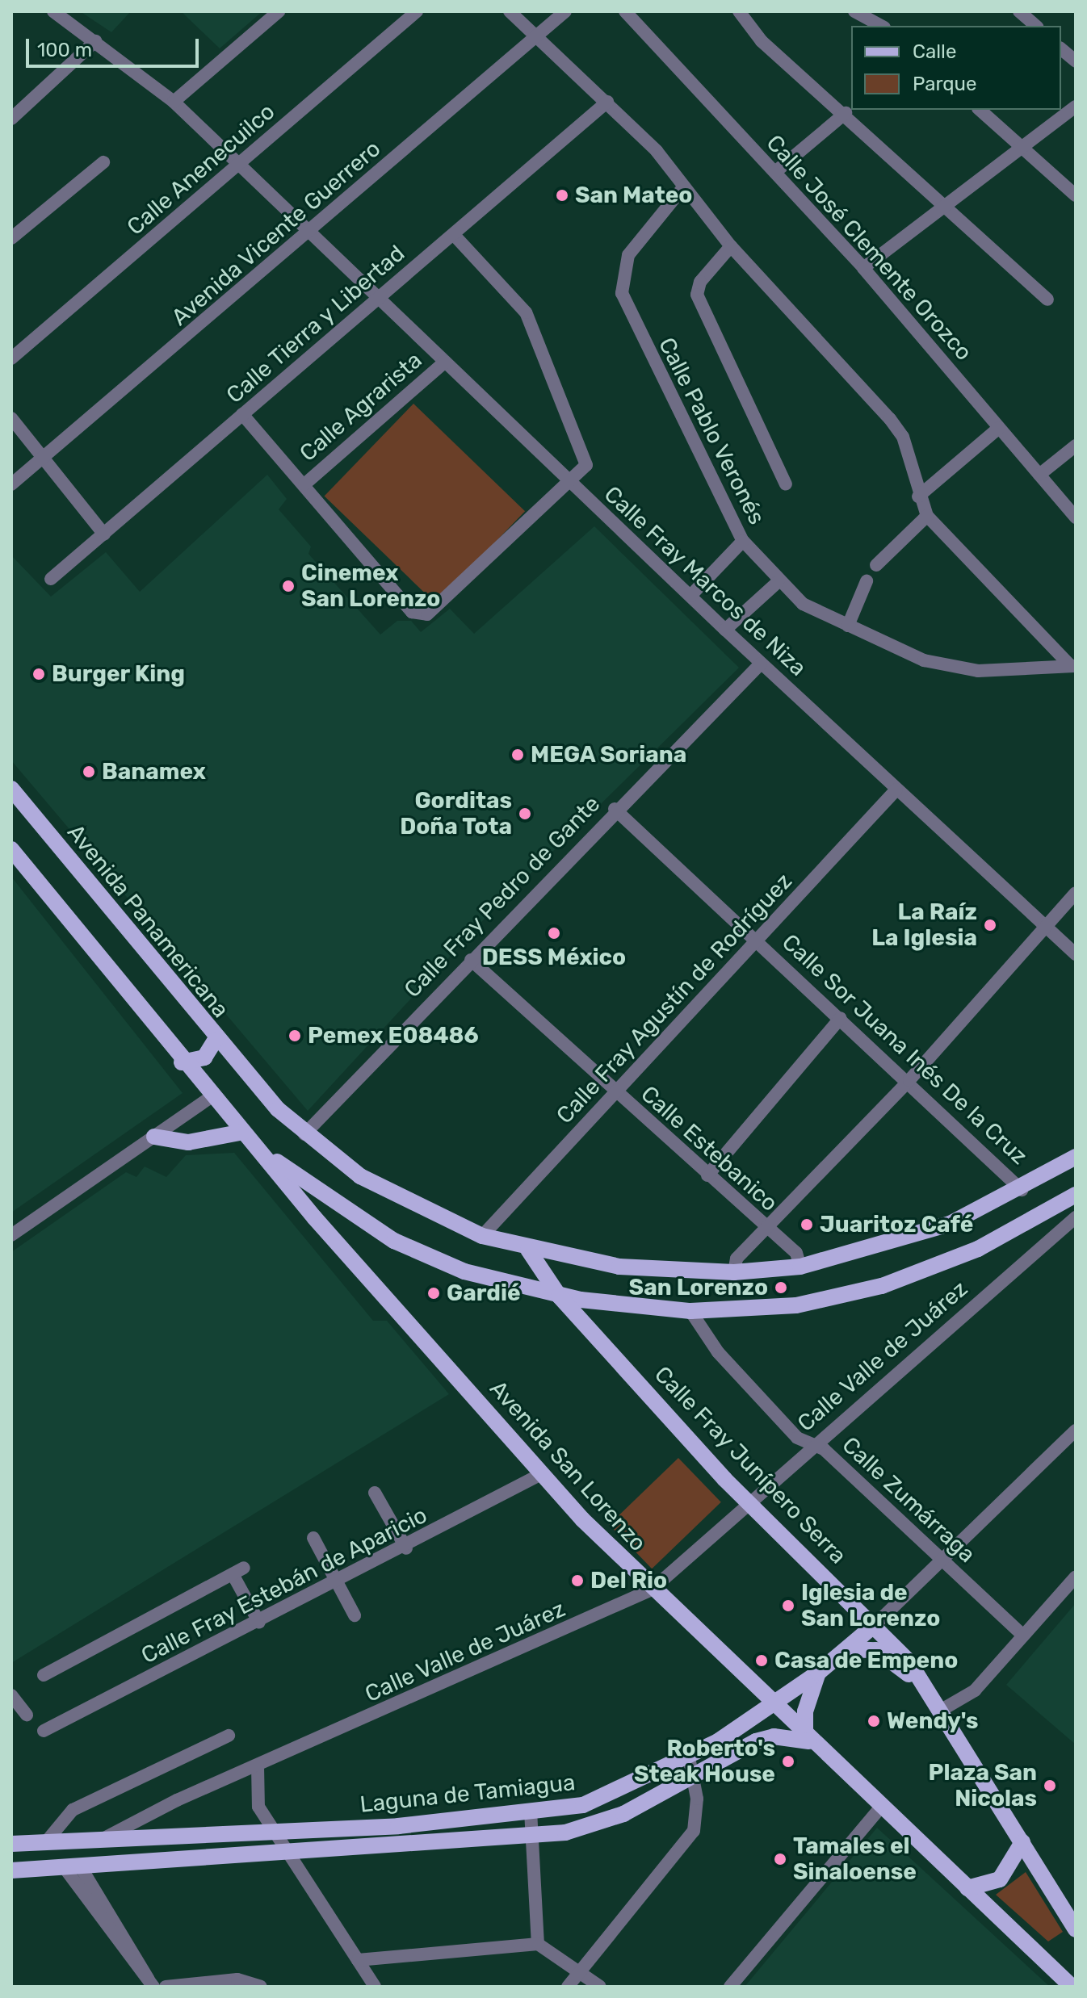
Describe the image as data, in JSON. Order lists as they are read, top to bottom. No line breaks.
{"streets":{"main road":["Avenida Panamericana","Calle Fray Junípero Serra","Avenida San Lorenzo","Laguna de Tamiagua"],"street":["Calle Anenecuilco","Avenida Vicente Guerrero","Calle José Clemente Orozco","Calle Tierra y Libertad","Calle Agrarista","Calle Pablo Veronés","Calle Fray Marcos de Niza","Calle Fray Pedro de Gante","Calle Fray Agustín de Rodríguez","Calle Sor Juana Inés De la Cruz","Calle Estebanico","Calle Valle de Juárez","Calle Zumárraga","Calle Fray Estebán de Aparicio"]},"crossings":[["Calle Anenecuilco","Calle Fray Marcos de Niza"],["Avenida Vicente Guerrero","Calle Fray Marcos de Niza"],["Calle Tierra y Libertad","Calle Fray Marcos de Niza"],["Calle Agrarista","Calle Fray Marcos de Niza"],["Calle Fray Marcos de Niza","Calle Fray Pedro de Gante"],["Calle Fray Marcos de Niza","Calle Fray Agustín de Rodríguez"],["Calle Fray Pedro de Gante","Avenida Panamericana"],["Calle Fray Pedro de Gante","Calle Sor Juana Inés De la Cruz"],["Calle Fray Pedro de Gante","Calle Estebanico"],["Avenida Panamericana","Calle Fray Agustín de Rodríguez"],["Avenida Panamericana","Calle Sor Juana Inés De la Cruz"],["Avenida Panamericana","Calle Estebanico"],["Avenida Panamericana","Calle Fray Junípero Serra"],["Calle Fray Agustín de Rodríguez","Calle Sor Juana Inés De la Cruz"],["Calle Fray Agustín de Rodríguez","Calle Estebanico"],["Calle Valle de Juárez","Calle Fray Junípero Serra"],["Calle Valle de Juárez","Avenida San Lorenzo"],["Calle Valle de Juárez","Calle Zumárraga"],["Calle Valle de Juárez","Laguna de Tamiagua"],["Calle Fray Junípero Serra","Laguna de Tamiagua"],["Avenida San Lorenzo","Calle Fray Estebán de Aparicio"],["Avenida San Lorenzo","Laguna de Tamiagua"]],"places":["San Mateo","Cinemex San Lorenzo","Burger King","MEGA Soriana","Banamex","Gorditas Doña Tota","La Raíz La Iglesia","DESS México","Pemex E08486","Juaritoz Café","San Lorenzo","Gardié","Del Rio","Iglesia de San Lorenzo","Casa de Empeno","Wendy's","Roberto's Steak House","Plaza San Nicolas","Tamales el Sinaloense"],"legend":["Calle","Parque"],"scale_bar":"100 m"}
